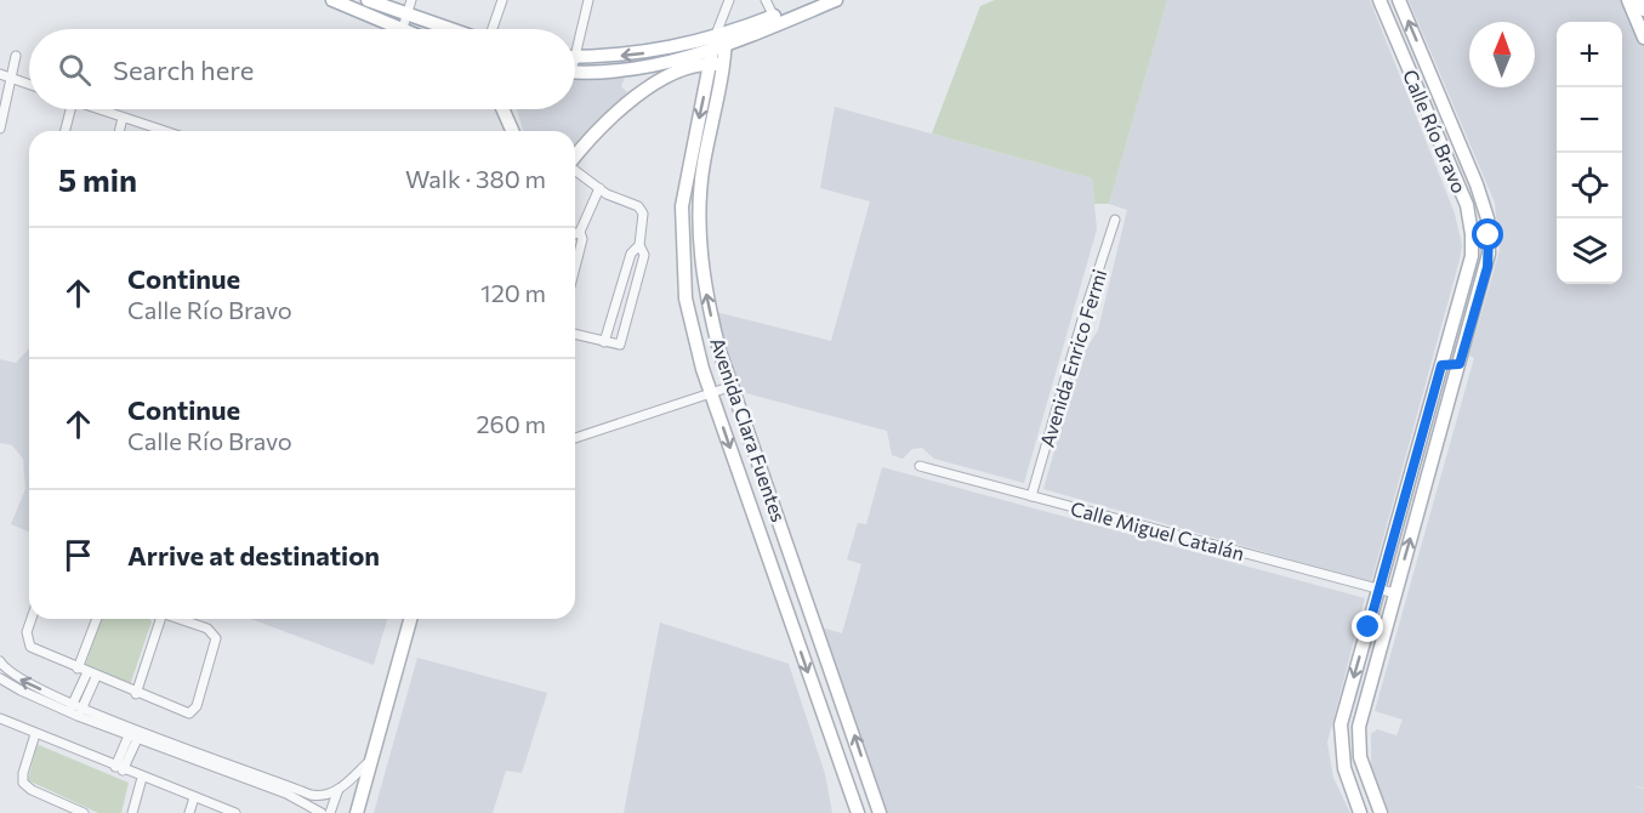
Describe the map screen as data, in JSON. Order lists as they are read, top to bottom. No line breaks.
{"streets":{"street":["Calle Río Bravo","Avenida Enrico Fermi","Avenida Clara Fuentes","Calle Miguel Catalán"]},"crossings":[["Calle Río Bravo","Calle Miguel Catalán"],["Avenida Enrico Fermi","Calle Miguel Catalán"]],"north":"top","page":{"map_buttons":["+","−"],"search":"Search here","heading":["5 min","Walk · 380 m"],"list":[["Continue","Calle Río Bravo","120 m"],["Continue","Calle Río Bravo","260 m"],"Arrive at destination"]}}
